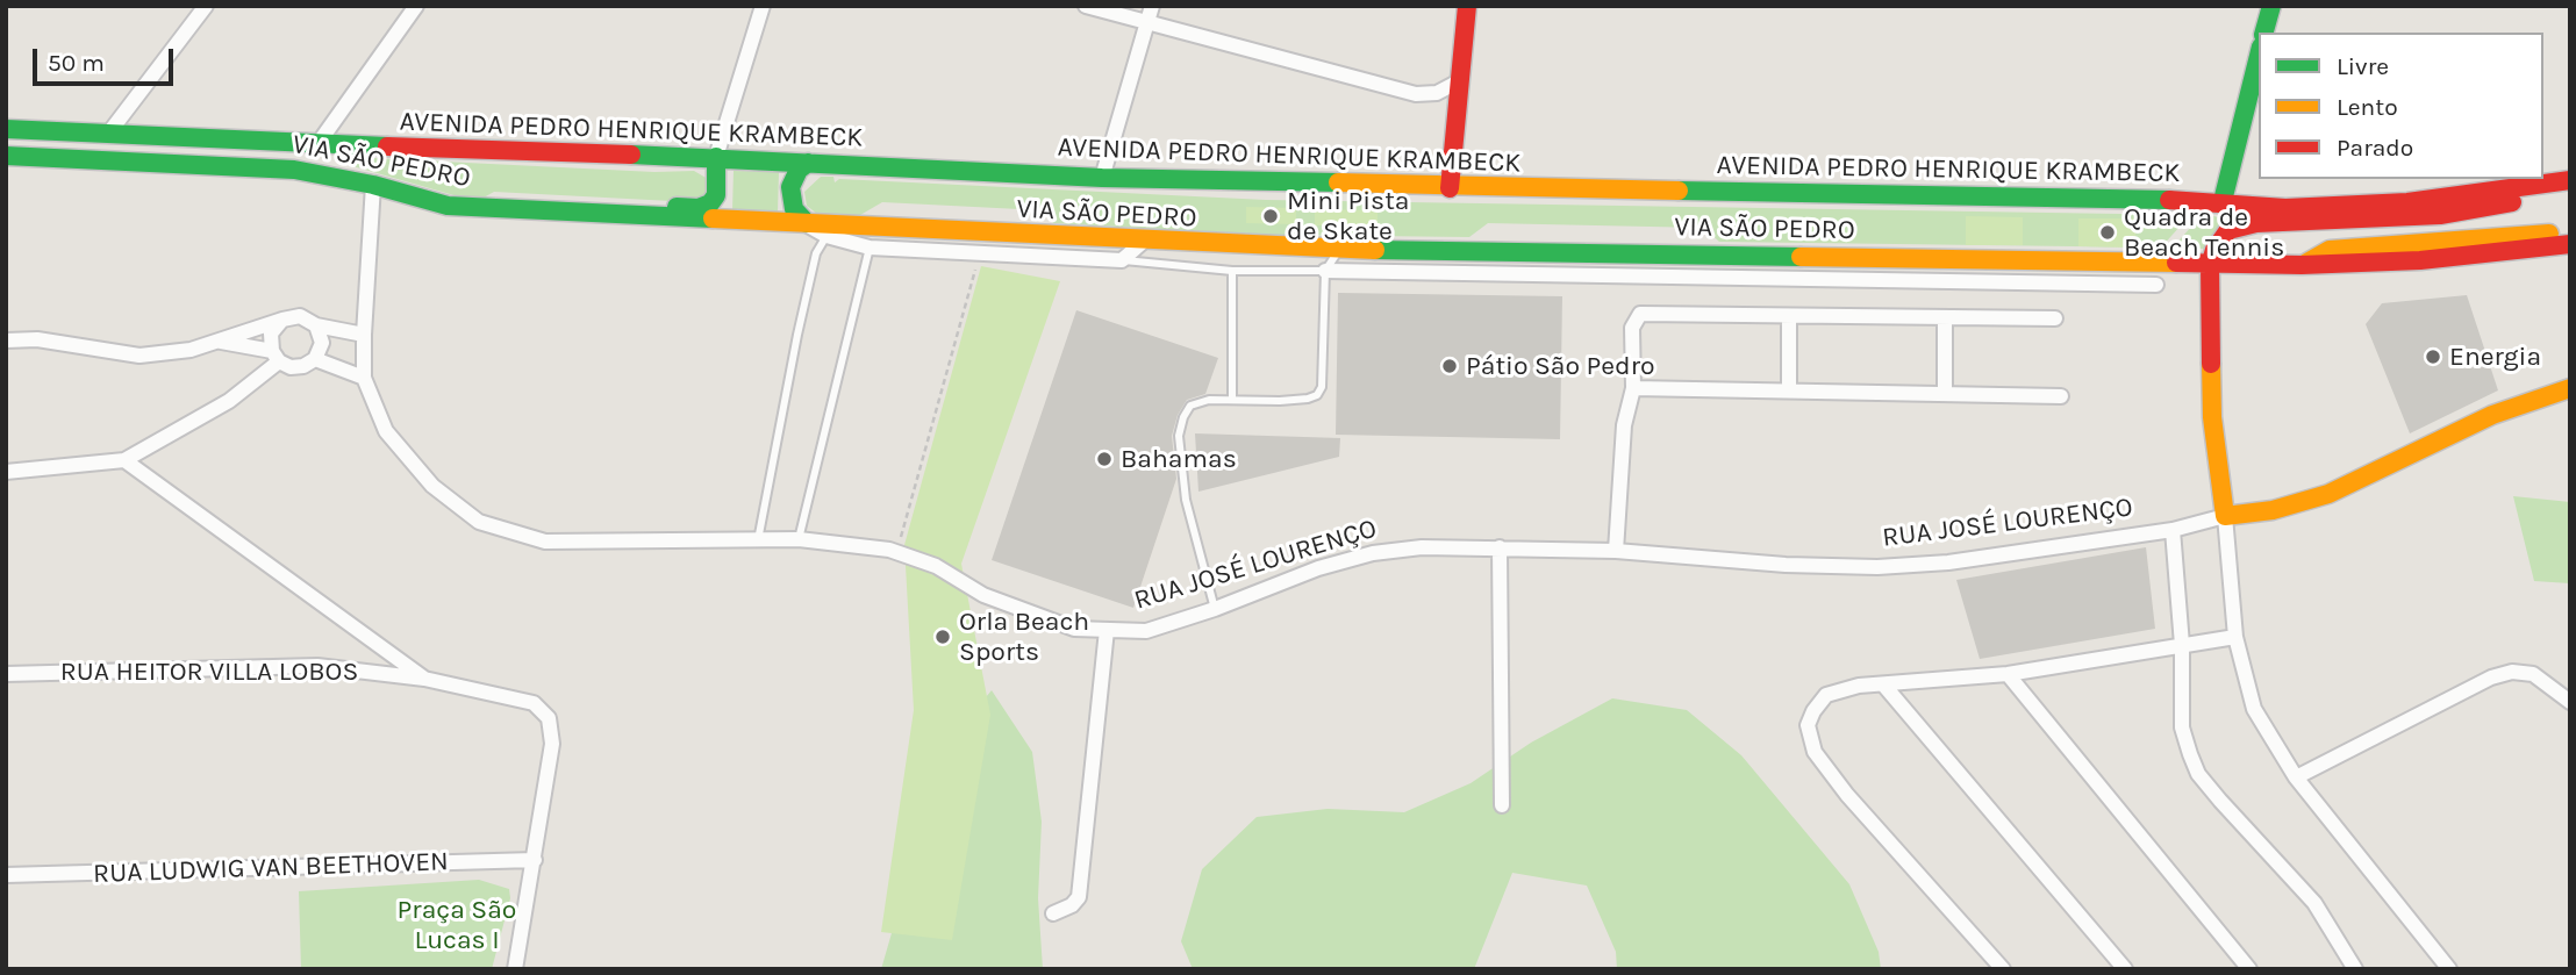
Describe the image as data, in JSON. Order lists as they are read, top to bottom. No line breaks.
{"streets":{"main road":["AVENIDA PEDRO HENRIQUE KRAMBECK","VIA SÃO PEDRO","RUA JOSÉ LOURENÇO"],"street":["RUA HEITOR VILLA LOBOS","RUA LUDWIG VAN BEETHOVEN"]},"crossings":[["RUA HEITOR VILLA LOBOS","RUA LUDWIG VAN BEETHOVEN"]],"parks":["Praça São Lucas I"],"places":["Mini Pista de Skate","Quadra de Beach Tennis","Energia","Pátio São Pedro","Bahamas","Orla Beach Sports"],"legend":["Livre","Lento","Parado"],"scale_bar":"50 m"}
